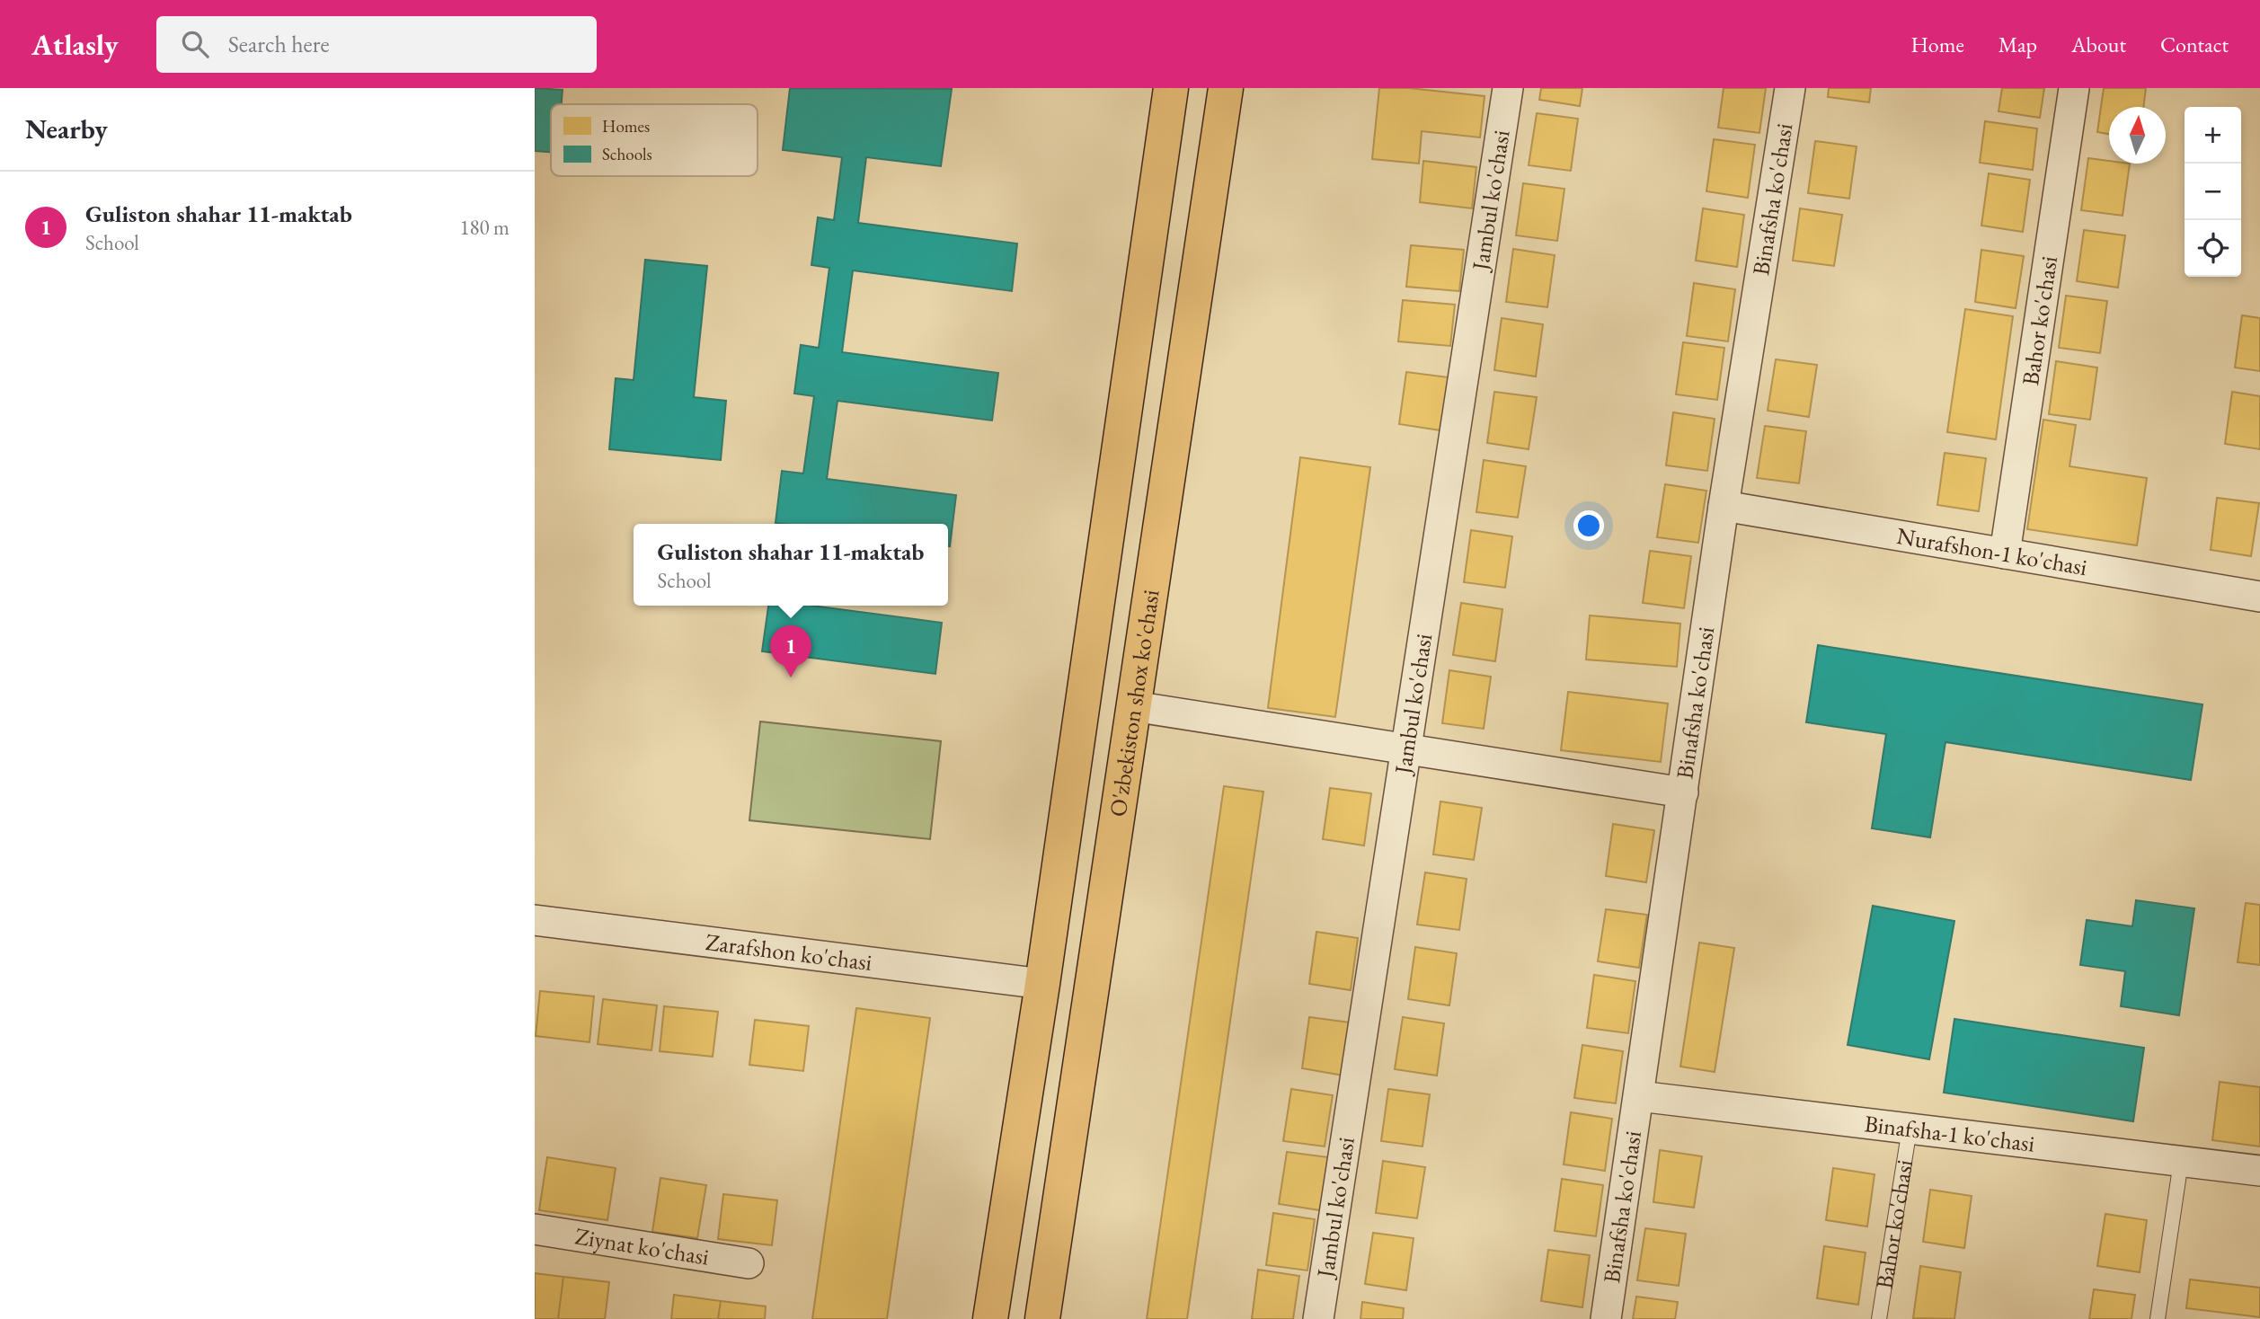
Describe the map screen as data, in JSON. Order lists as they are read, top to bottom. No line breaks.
{"streets":{"main road":["O'zbekiston shox ko'chasi"],"street":["Binafsha ko'chasi","Jambul ko'chasi","Bahor ko'chasi","Nurafshon-1 ko'chasi","Zarafshon ko'chasi","Binafsha-1 ko'chasi","Ziynat ko'chasi"]},"crossings":[["Binafsha ko'chasi","Nurafshon-1 ko'chasi"],["Binafsha ko'chasi","Binafsha-1 ko'chasi"],["Bahor ko'chasi","Nurafshon-1 ko'chasi"],["Bahor ko'chasi","Binafsha-1 ko'chasi"]],"legend":["Homes","Schools"],"north":"top","page":{"header":"Atlasly","search":"Search here","nav":["Home","Map","About","Contact"],"heading":"Nearby","map_buttons":["+","−"],"list":[{"mark":"1","name":"Guliston shahar 11-maktab","note":"School","value":"180 m"}],"popup":["Guliston shahar 11-maktab","School"],"pins":"1"}}
